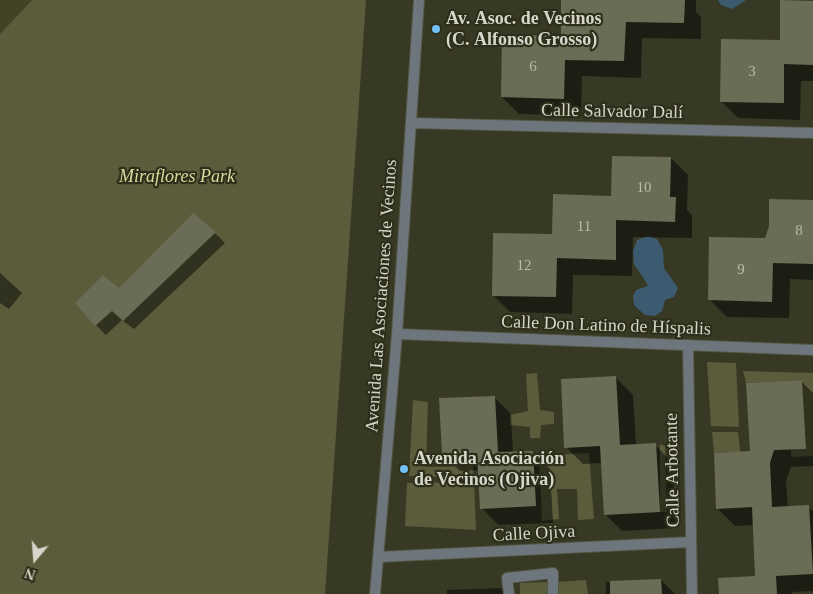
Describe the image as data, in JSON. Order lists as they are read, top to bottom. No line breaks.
{"streets":{"street":["Calle Salvador Dalí","Avenida Las Asociaciones de Vecinos","Calle Don Latino de Híspalis","Calle Arbotante","Calle Ojiva"]},"crossings":[["Calle Salvador Dalí","Avenida Las Asociaciones de Vecinos"],["Avenida Las Asociaciones de Vecinos","Calle Don Latino de Híspalis"],["Avenida Las Asociaciones de Vecinos","Calle Ojiva"],["Calle Don Latino de Híspalis","Calle Arbotante"],["Calle Arbotante","Calle Ojiva"]],"parks":["Miraflores Park"],"places":["Av. Asoc. de Vecinos (C. Alfonso Grosso)","Avenida Asociación de Vecinos (Ojiva)"],"house_numbers":["6","3","10","11","8","12","9"],"north":"bottom"}
